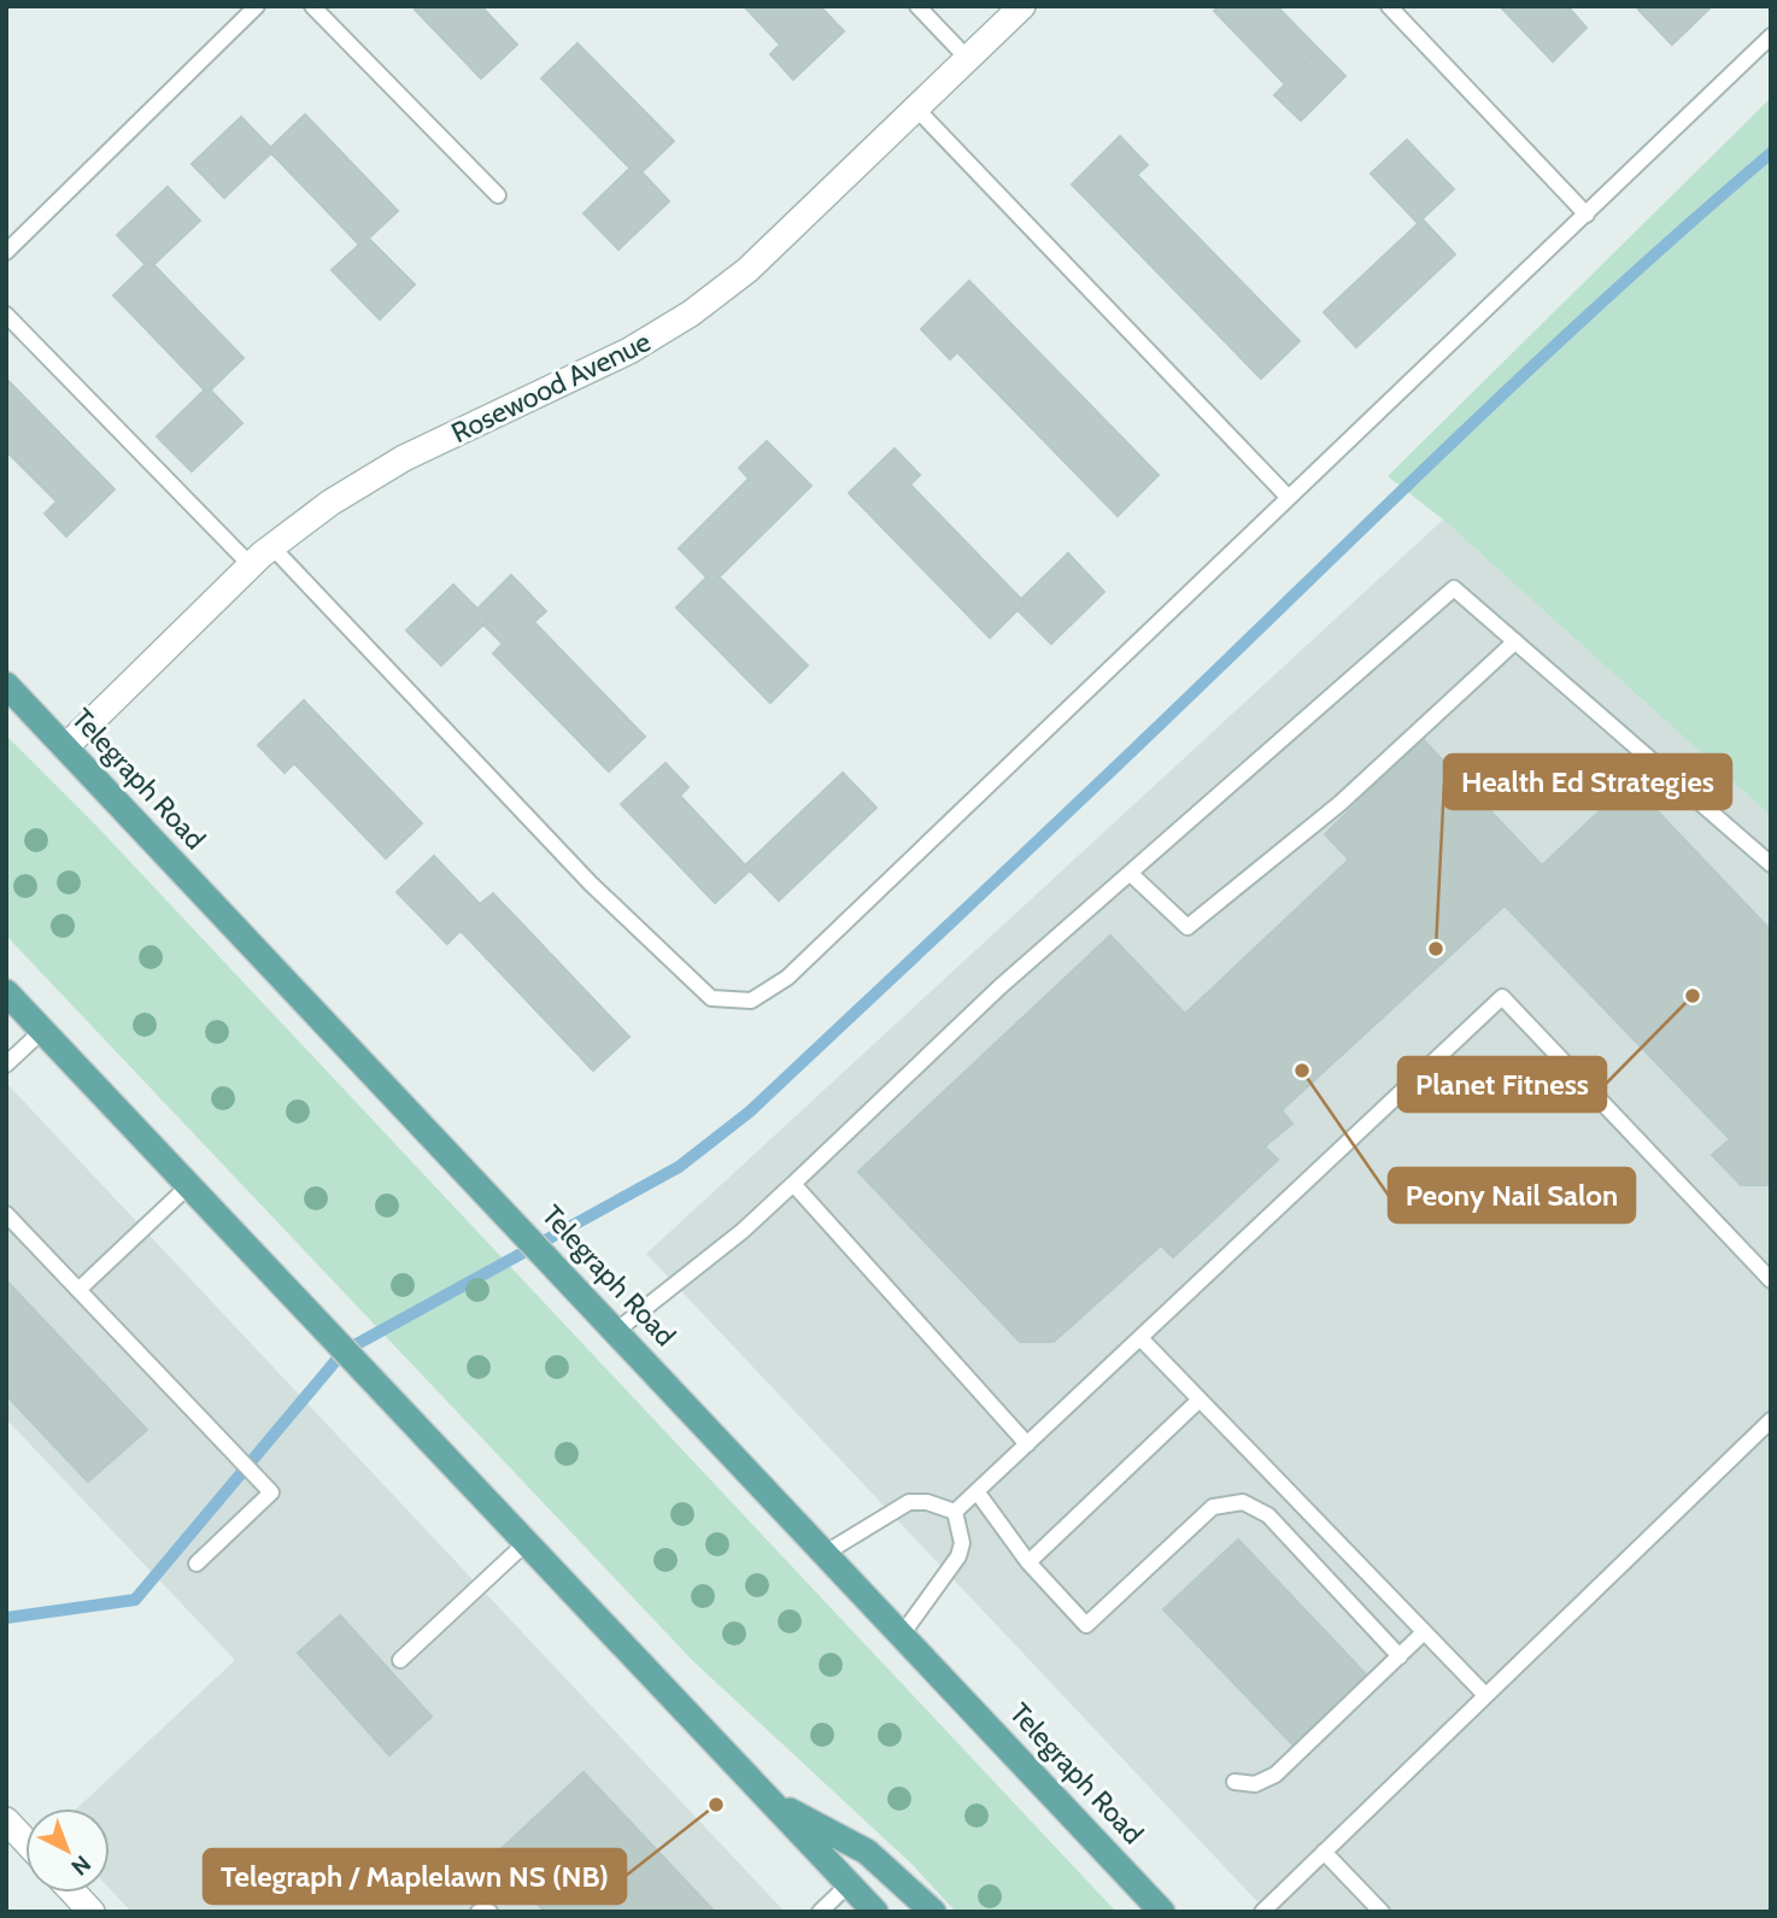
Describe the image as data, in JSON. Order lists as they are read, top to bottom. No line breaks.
{"streets":{"main road":["Telegraph Road"],"street":["Rosewood Avenue"]},"crossings":[["Rosewood Avenue","Telegraph Road"]],"places":["Health Ed Strategies","Planet Fitness","Peony Nail Salon","Telegraph / Maplelawn NS (NB)"],"north":"bottom right"}
